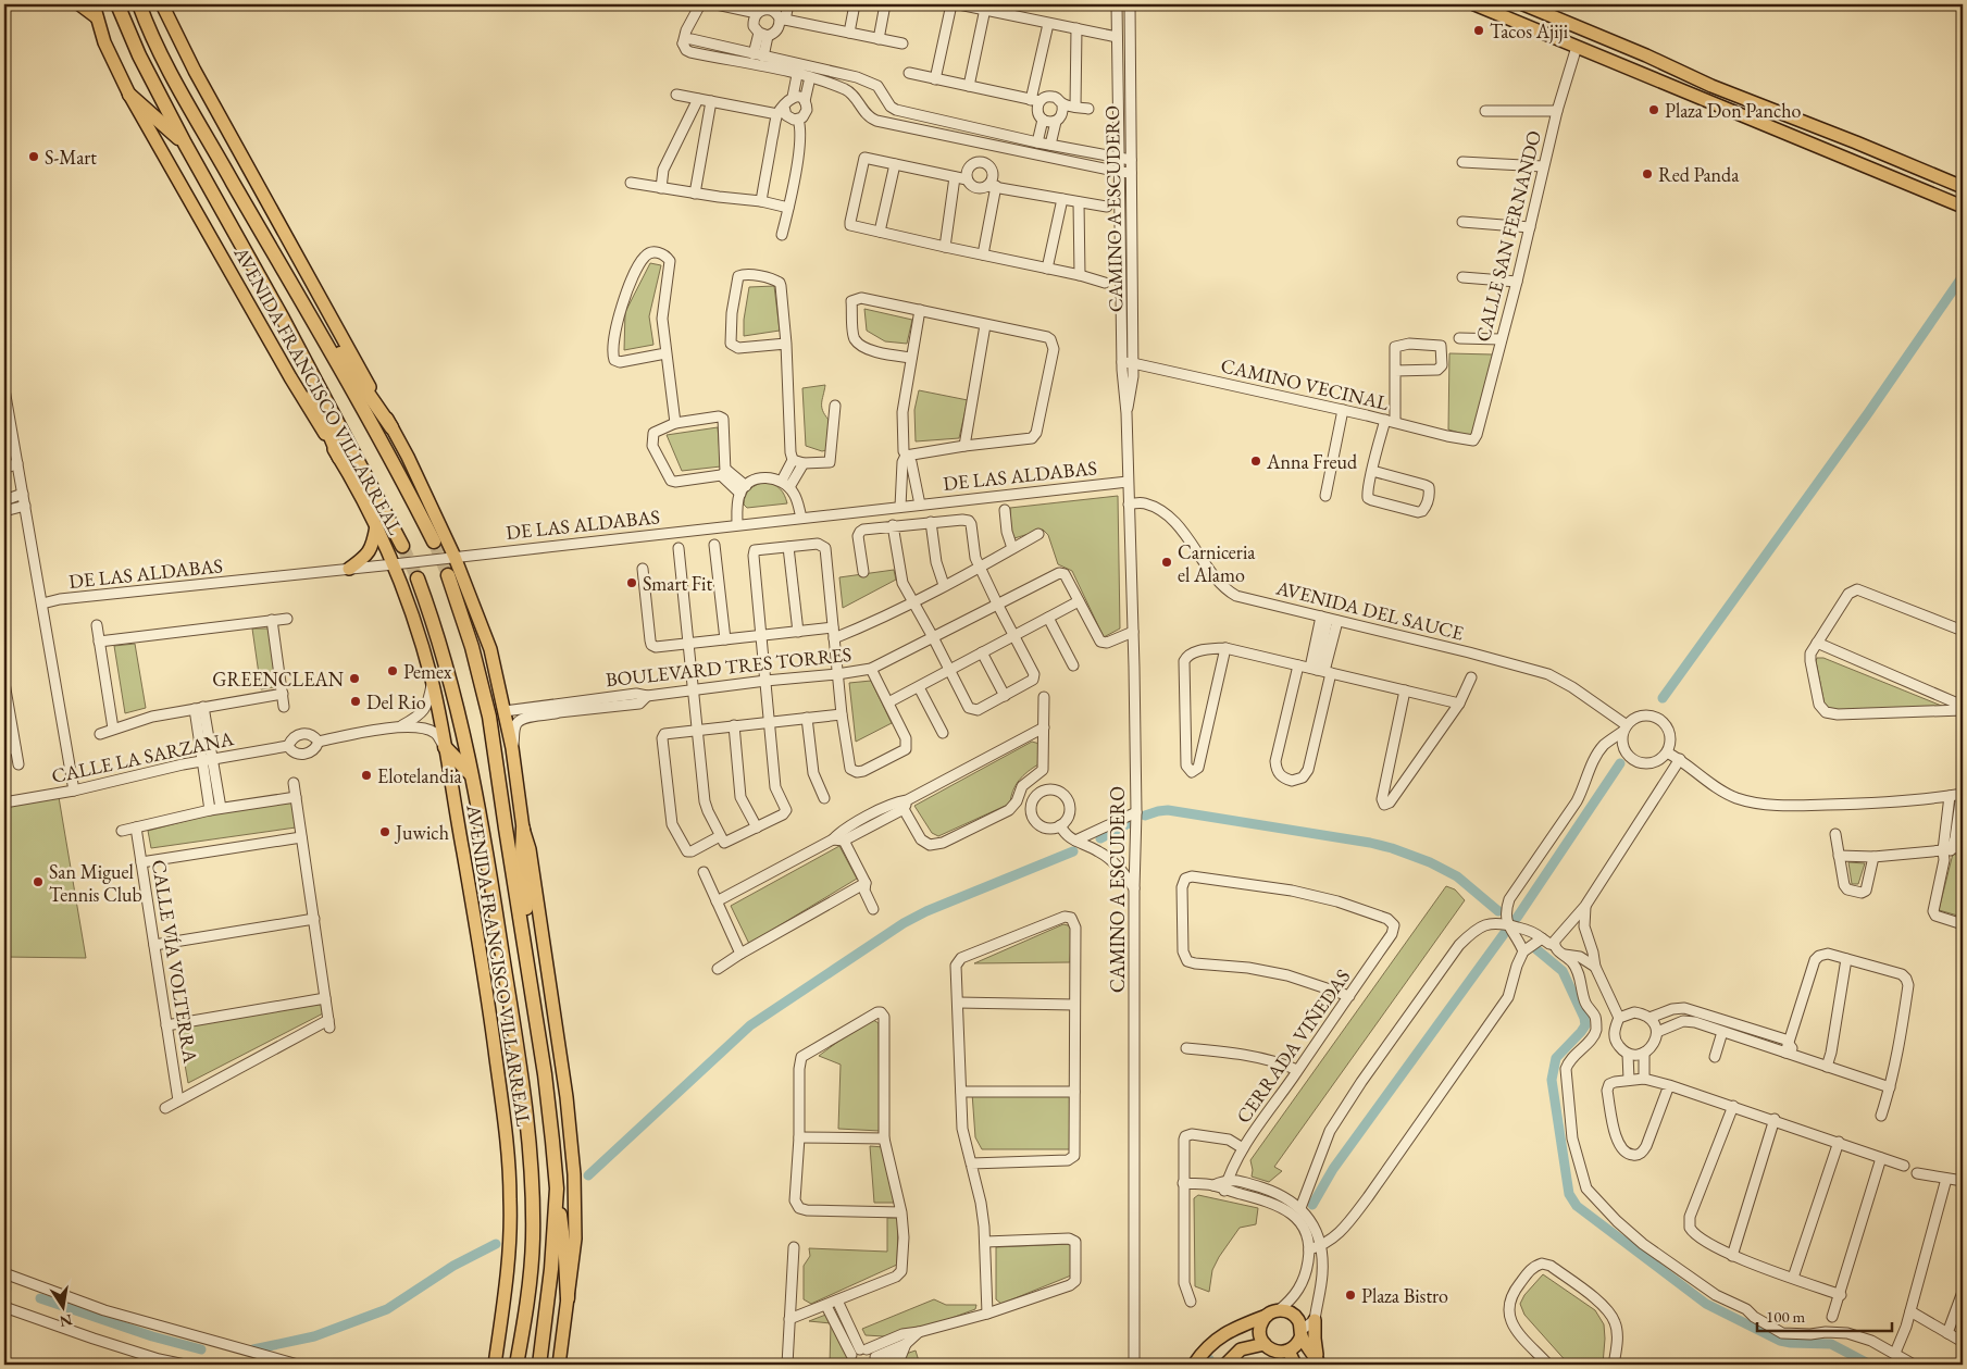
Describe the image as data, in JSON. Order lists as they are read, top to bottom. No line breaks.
{"streets":{"highway":["AVENIDA FRANCISCO VILLARREAL"],"street":["CAMINO A ESCUDERO","CALLE SAN FERNANDO","CAMINO VECINAL","DE LAS ALDABAS","AVENIDA DEL SAUCE","BOULEVARD TRES TORRES","CALLE LA SARZANA","CALLE VÍA VOLTERRA","CERRADA VIÑEDAS"]},"crossings":[["CAMINO A ESCUDERO","CAMINO VECINAL"],["CAMINO A ESCUDERO","DE LAS ALDABAS"],["CAMINO A ESCUDERO","AVENIDA DEL SAUCE"],["CALLE SAN FERNANDO","CAMINO VECINAL"],["AVENIDA FRANCISCO VILLARREAL","DE LAS ALDABAS"],["AVENIDA FRANCISCO VILLARREAL","CALLE LA SARZANA"]],"places":["Tacos Ajiji","Plaza Don Pancho","S-Mart","Red Panda","Anna Freud","Carniceria el Alamo","Smart Fit","Pemex","GREENCLEAN","Del Rio","Elotelandia","Juwich","San Miguel Tennis Club","Plaza Bistro"],"scale_bar":"100 m","north":"bottom"}
